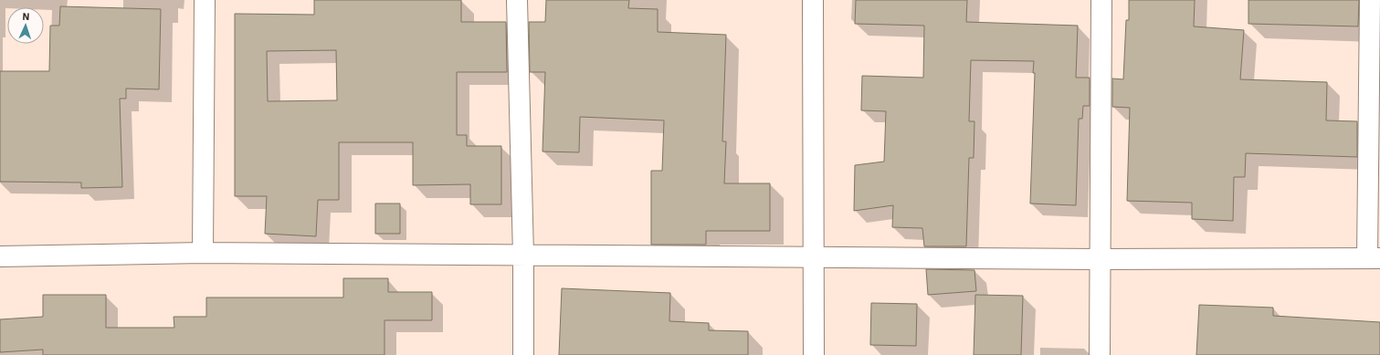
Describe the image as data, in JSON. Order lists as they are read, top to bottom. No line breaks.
{"north":"top"}
